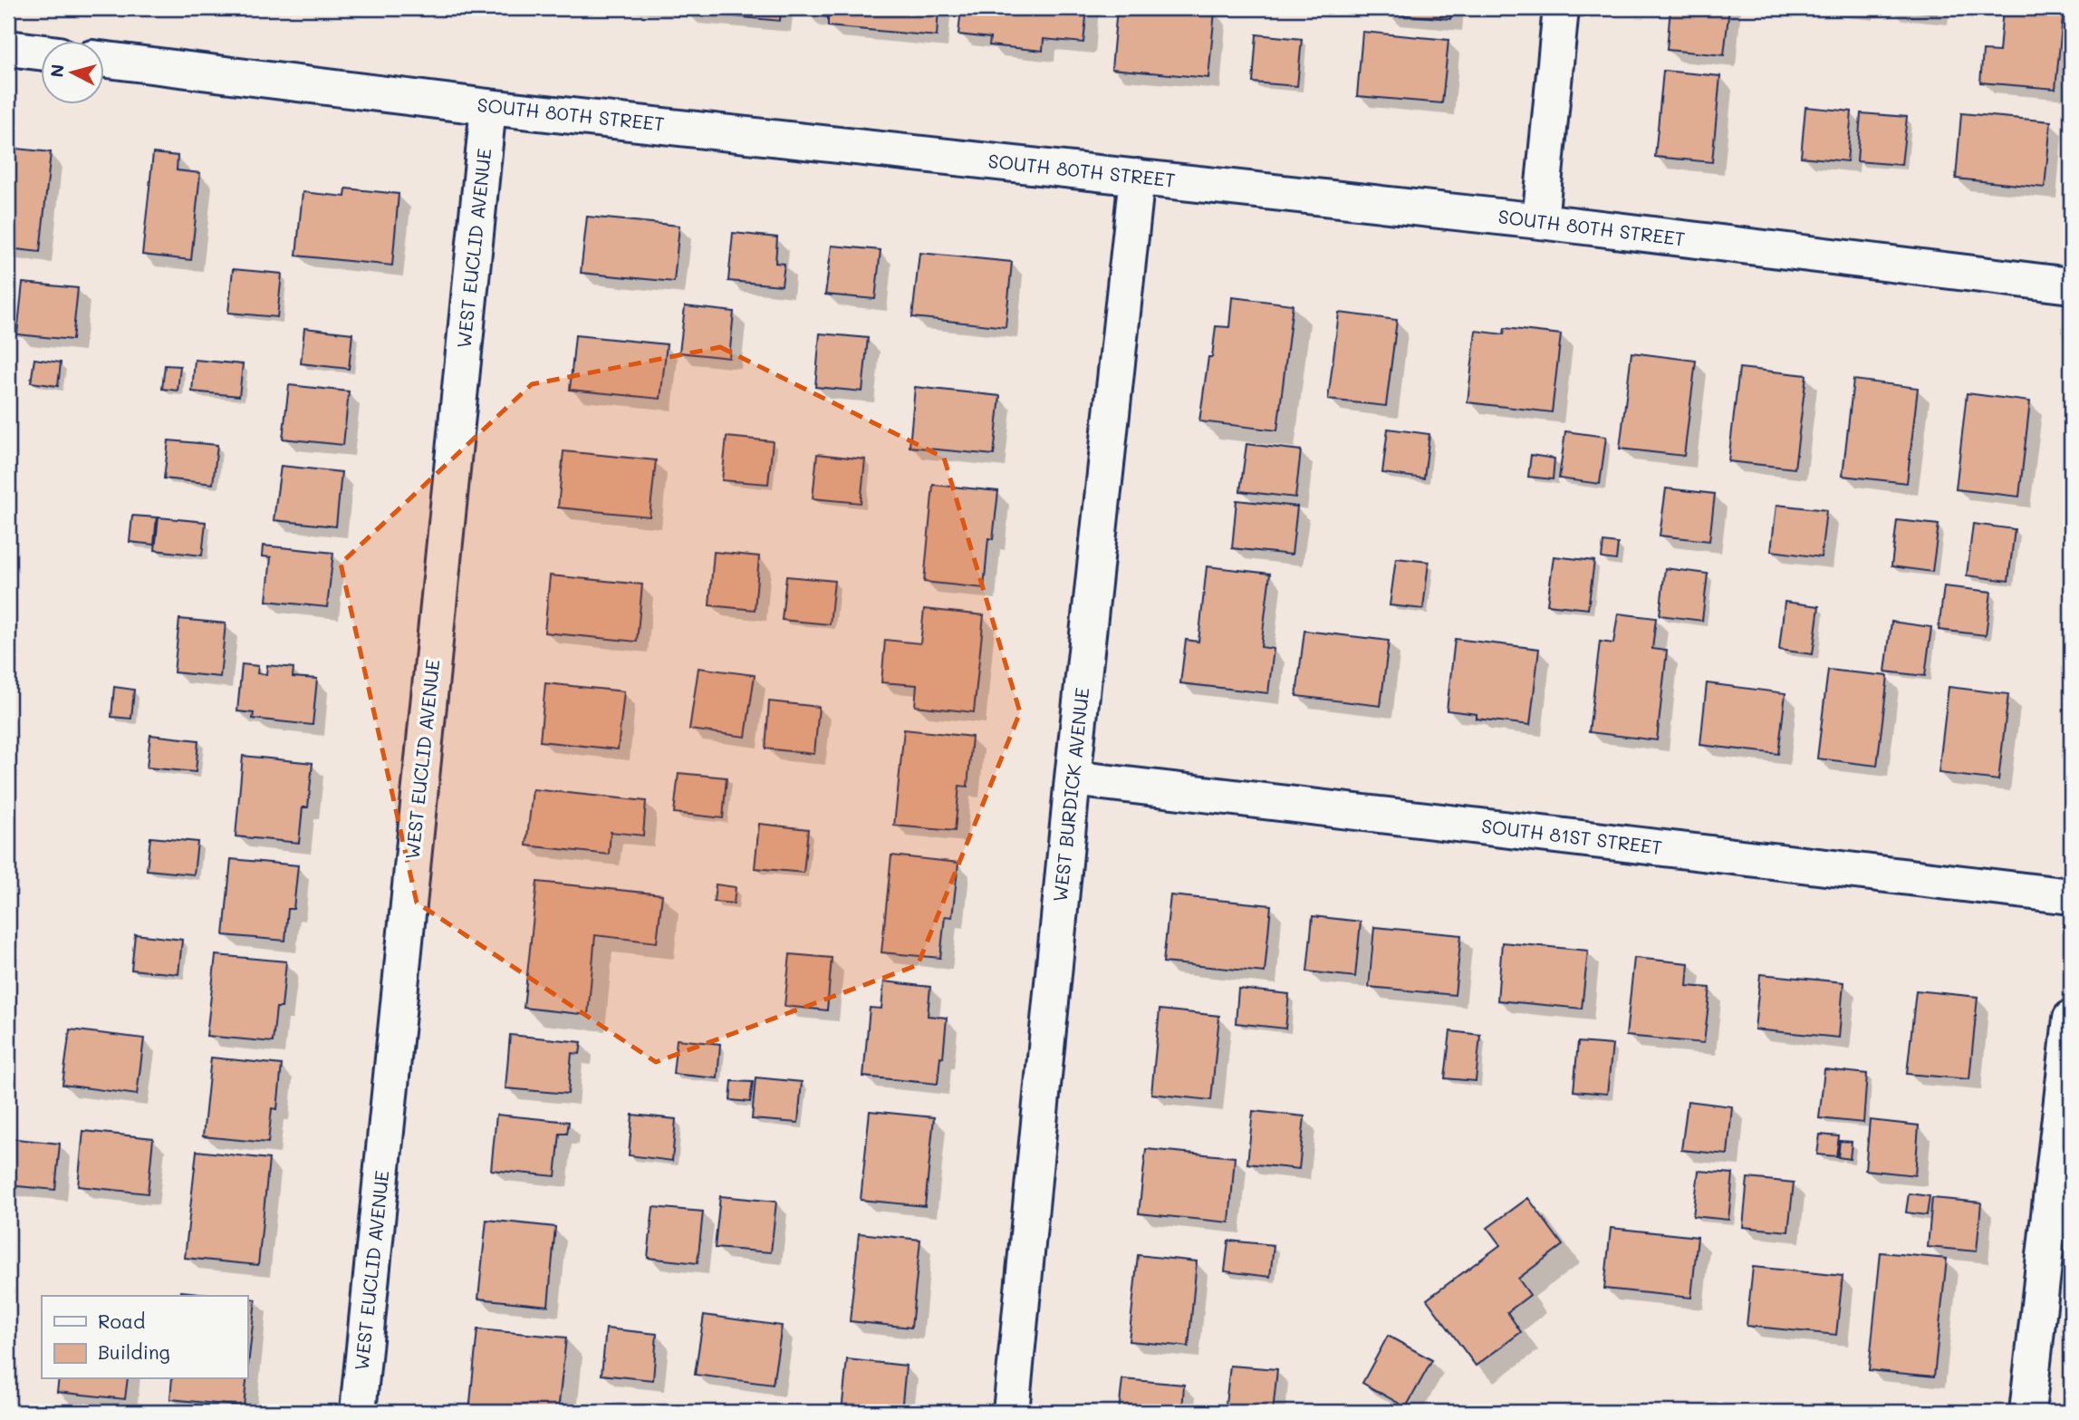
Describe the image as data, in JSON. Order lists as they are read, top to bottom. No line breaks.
{"streets":{"street":["SOUTH 80TH STREET","WEST EUCLID AVENUE","WEST BURDICK AVENUE","SOUTH 81ST STREET"]},"crossings":[["SOUTH 80TH STREET","WEST EUCLID AVENUE"],["SOUTH 80TH STREET","WEST BURDICK AVENUE"],["WEST BURDICK AVENUE","SOUTH 81ST STREET"]],"legend":["Road","Building"],"north":"left"}
